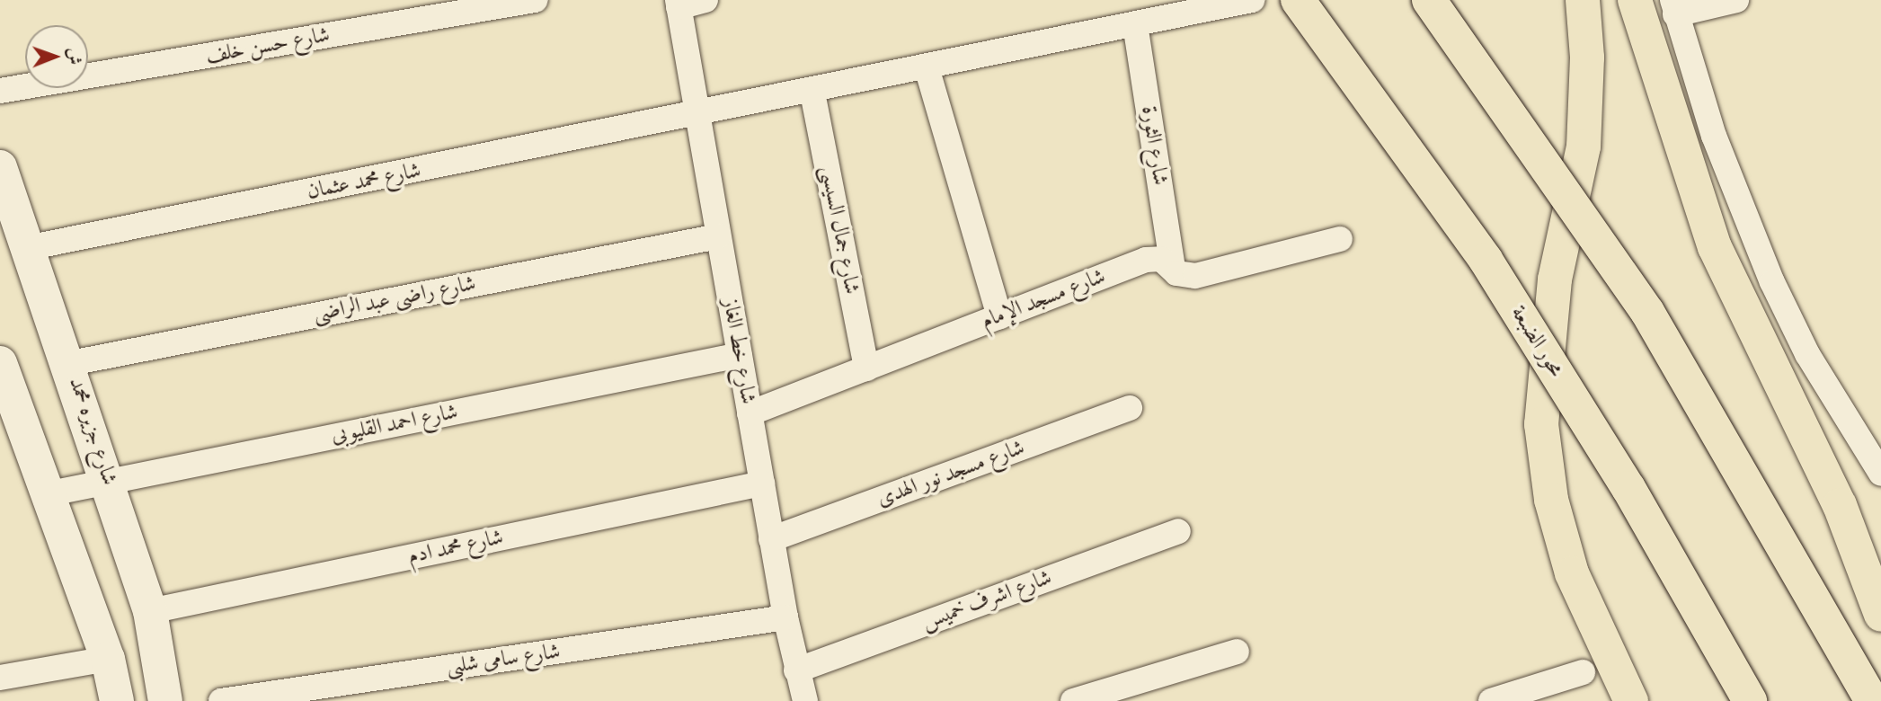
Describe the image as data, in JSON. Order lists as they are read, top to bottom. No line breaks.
{"streets":{"highway":["محور الضبعة"],"main road":["شارع جزيره محمد"],"street":["شارع حسن خلف","شارع الثورة","شارع محمد عثمان","شارع جمال السيسى","شارع راضى عبد الراضى","شارع مسجد الإمام","شارع خط الغاز","شارع احمد القليوبى","شارع مسجد نور الهدى","شارع محمد ادم","شارع اشرف خميس","شارع سامى شلبى"]},"crossings":[["شارع الثورة","شارع محمد عثمان"],["شارع الثورة","شارع مسجد الإمام"],["شارع محمد عثمان","شارع جمال السيسى"],["شارع محمد عثمان","شارع خط الغاز"],["شارع محمد عثمان","شارع جزيره محمد"],["شارع جمال السيسى","شارع مسجد الإمام"],["شارع راضى عبد الراضى","شارع خط الغاز"],["شارع راضى عبد الراضى","شارع جزيره محمد"],["شارع مسجد الإمام","شارع خط الغاز"],["شارع خط الغاز","شارع احمد القليوبى"],["شارع خط الغاز","شارع مسجد نور الهدى"],["شارع خط الغاز","شارع محمد ادم"],["شارع خط الغاز","شارع اشرف خميس"],["شارع خط الغاز","شارع سامى شلبى"],["شارع احمد القليوبى","شارع جزيره محمد"],["شارع جزيره محمد","شارع محمد ادم"]],"north":"right"}
